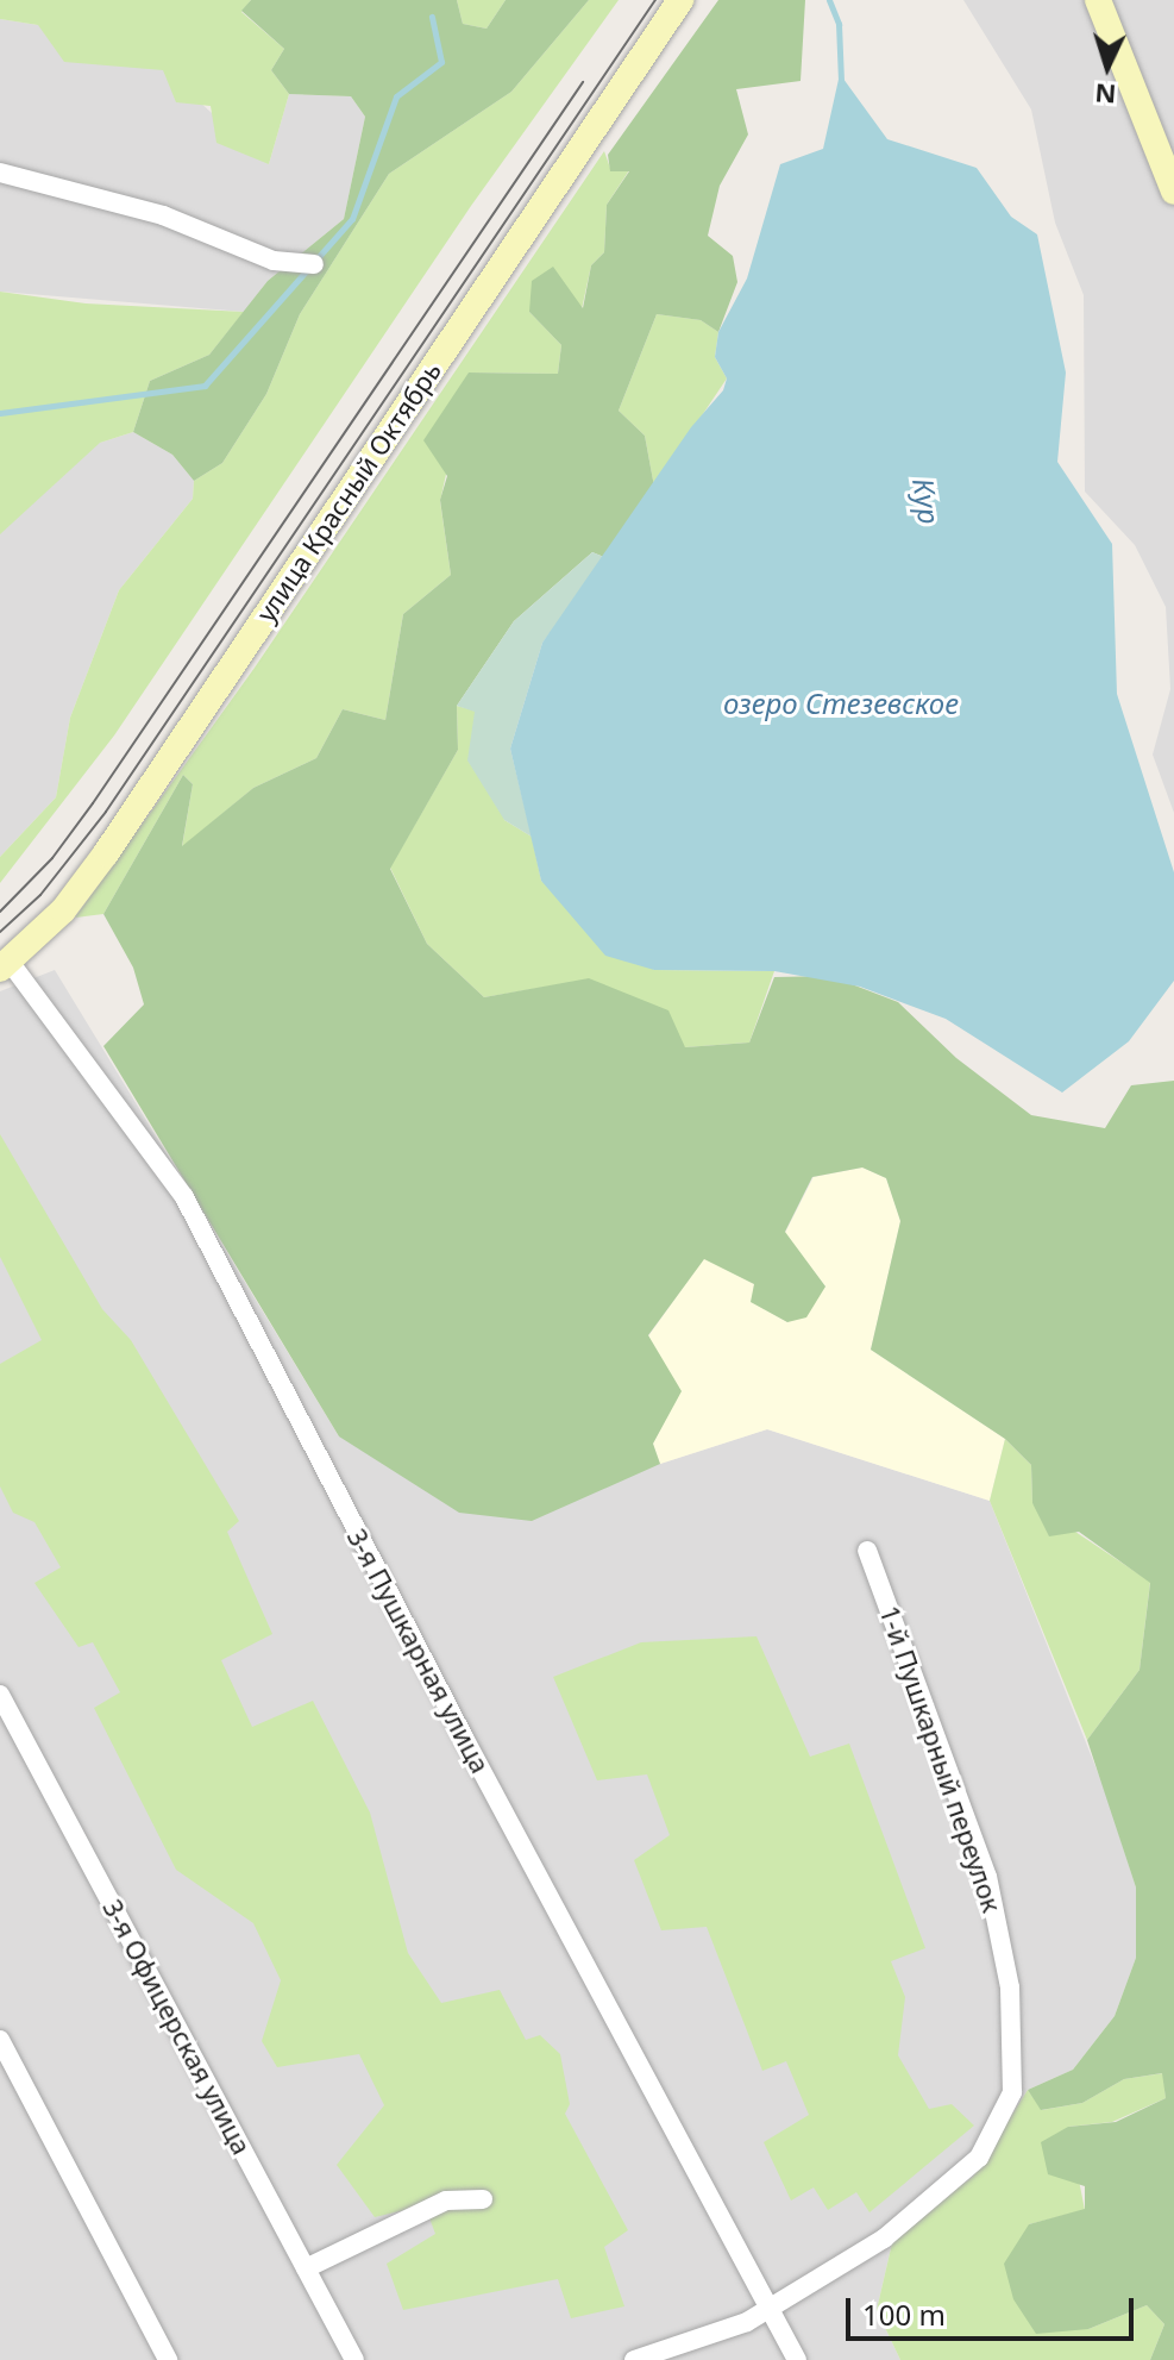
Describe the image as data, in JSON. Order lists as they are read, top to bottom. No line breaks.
{"streets":{"main road":["улица Красный Октябрь"],"street":["3-я Пушкарная улица","1-й Пушкарный переулок","3-я Офицерская улица"]},"crossings":[["улица Красный Октябрь","3-я Пушкарная улица"],["3-я Пушкарная улица","1-й Пушкарный переулок"]],"water":["Кур","озеро Стезевское"],"scale_bar":"100 m","north":"bottom"}
